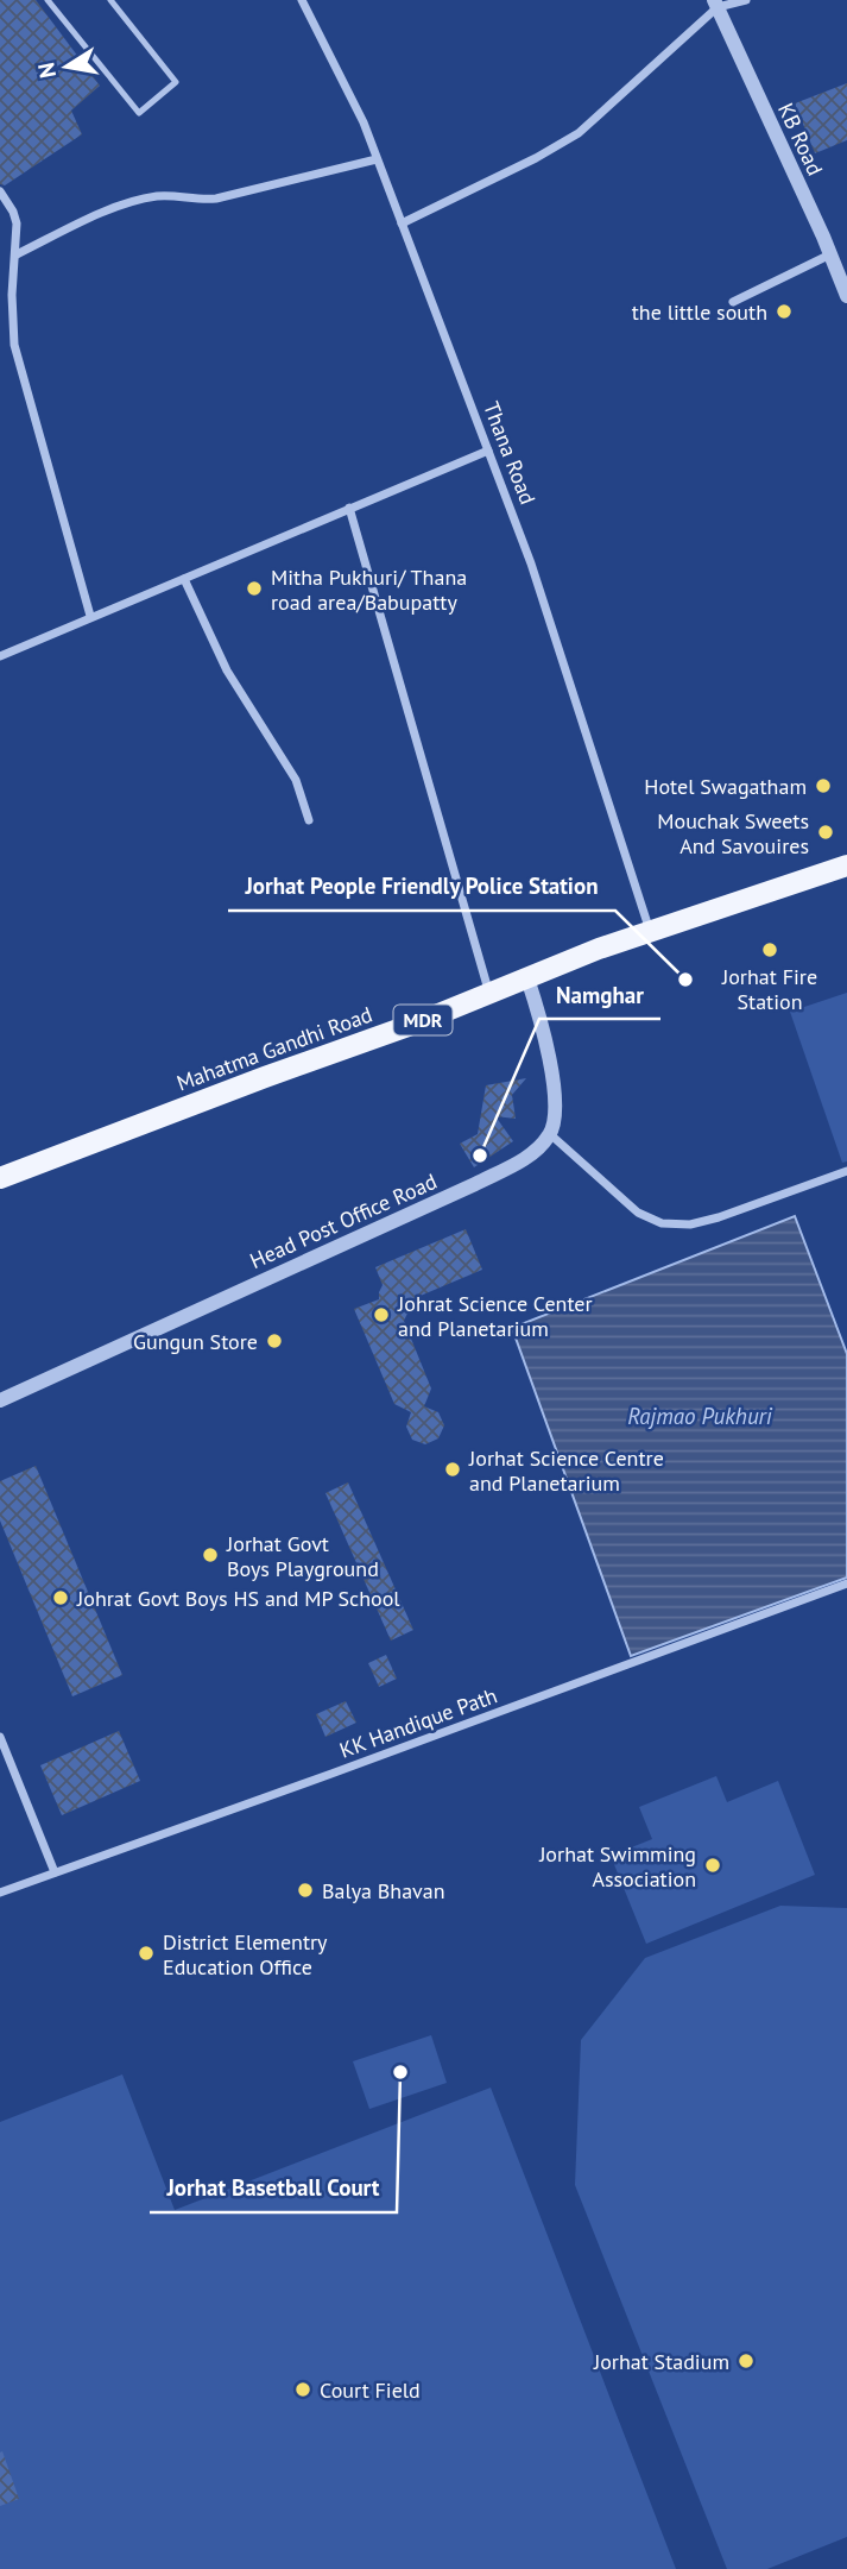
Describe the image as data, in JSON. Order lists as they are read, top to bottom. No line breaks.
{"streets":{"main road":["MDR","Mahatma Gandhi Road"],"street":["KB Road","Thana Road","Head Post Office Road","KK Handique Path"]},"crossings":[["Thana Road","Mahatma Gandhi Road"]],"water":["Rajmao Pukhuri"],"places":["the little south","Mitha Pukhuri/ Thana road area/Babupatty","Hotel Swagatham","Mouchak Sweets And Savouires","Jorhat Fire Station","Jorhat People Friendly Police Station","Namghar","Johrat Science Center and Planetarium","Gungun Store","Jorhat Science Centre and Planetarium","Jorhat Govt Boys Playground","Johrat Govt Boys HS and MP School","Jorhat Swimming Association","Balya Bhavan","District Elementry Education Office","Jorhat Basetball Court","Jorhat Stadium","Court Field"],"north":"left"}
